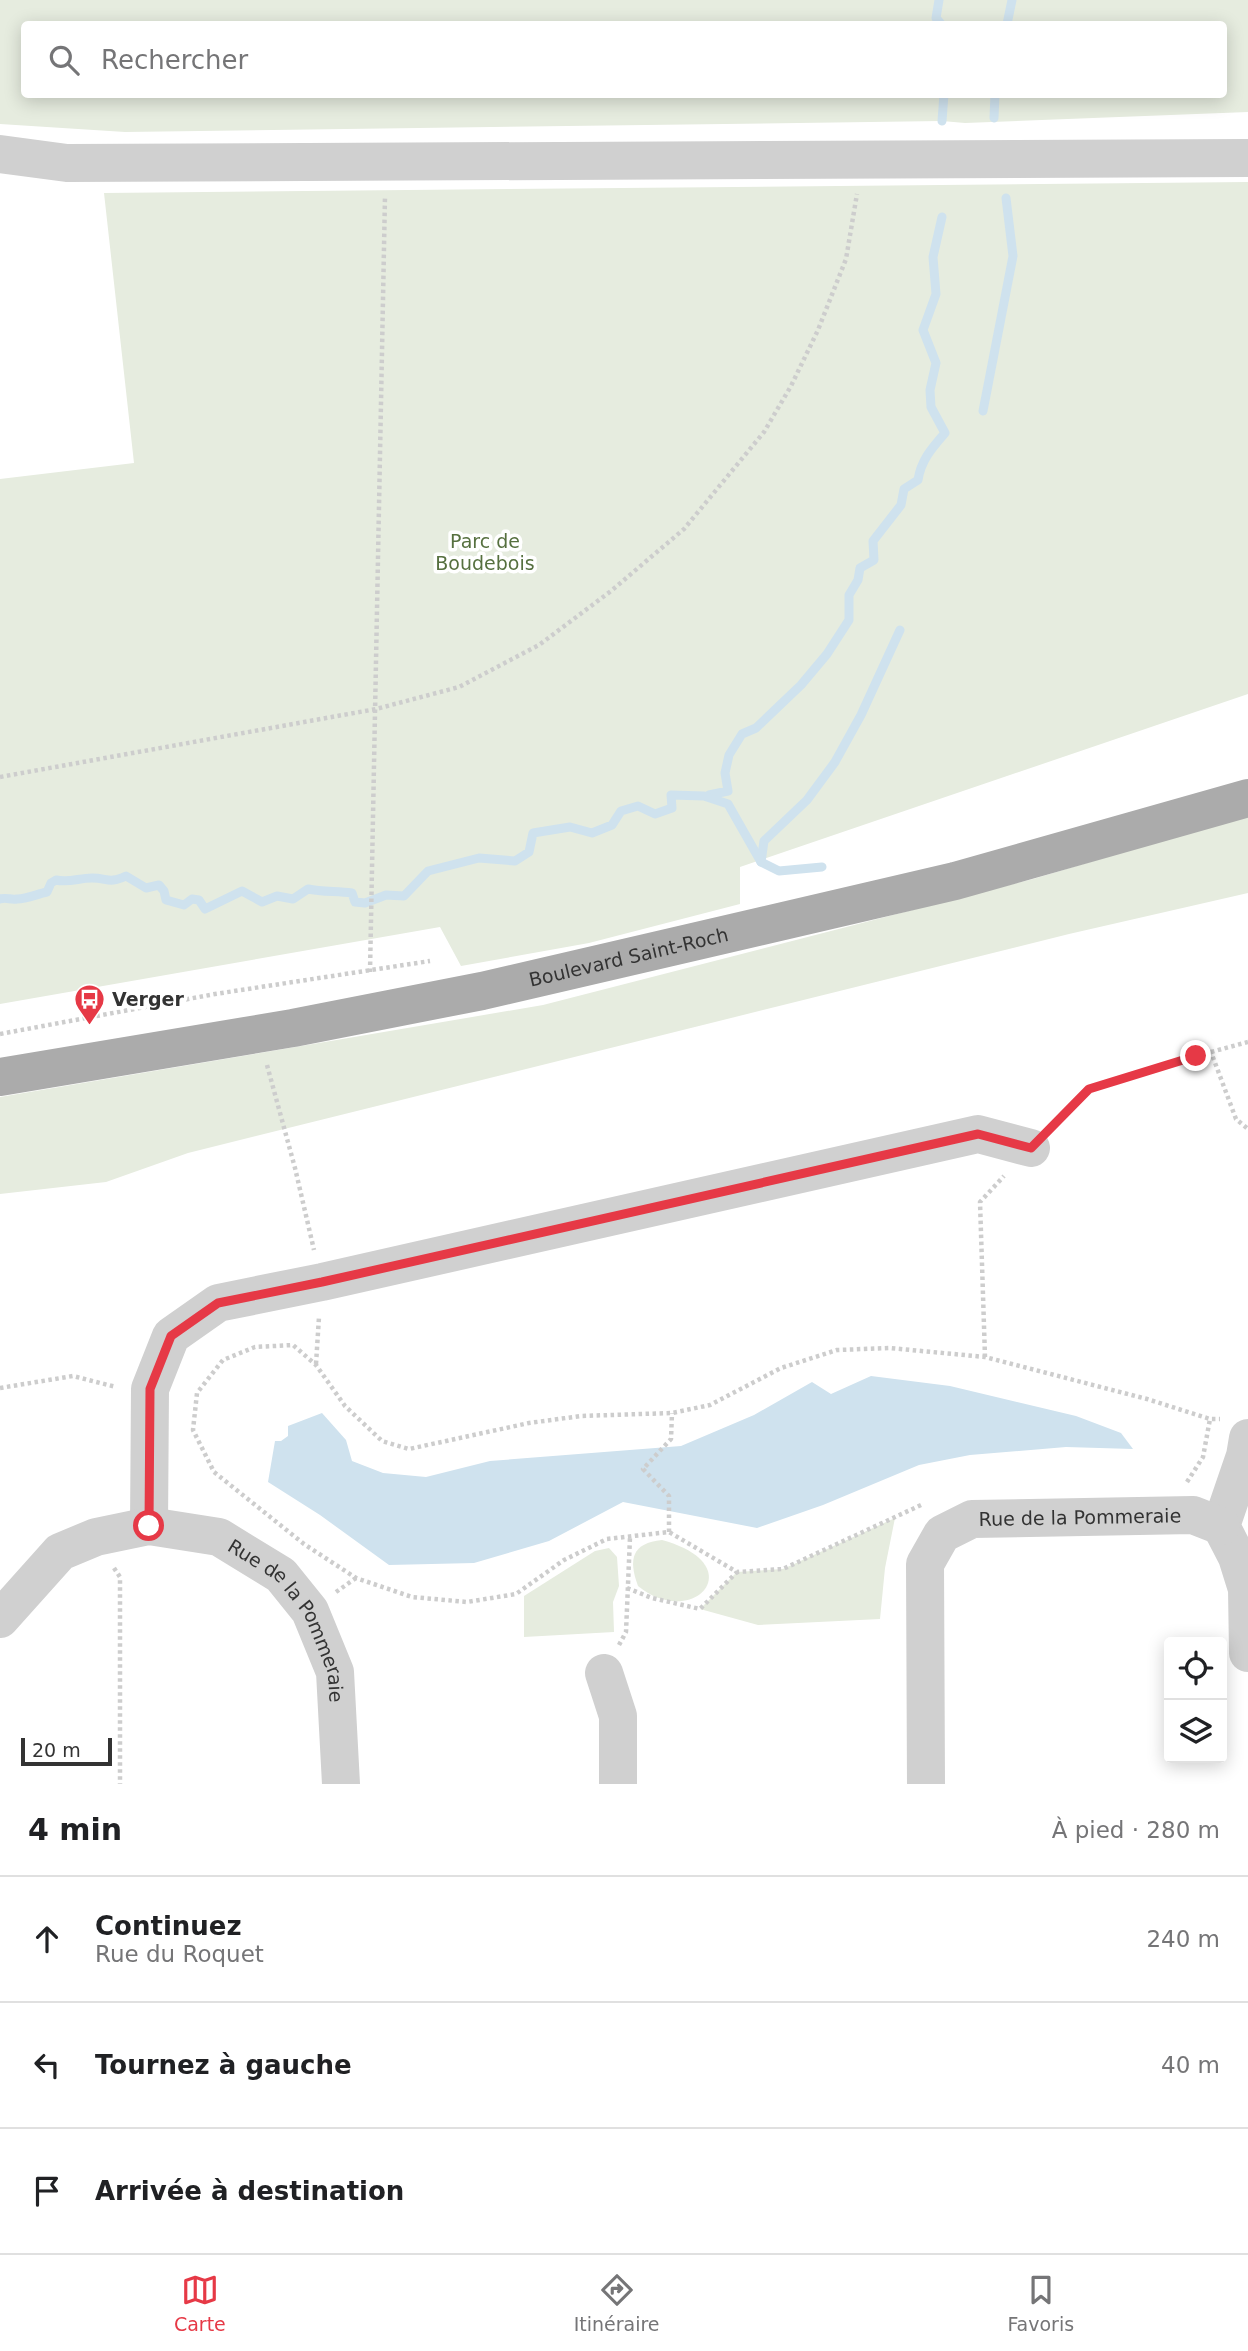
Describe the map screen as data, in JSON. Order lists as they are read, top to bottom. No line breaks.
{"streets":{"main road":["Boulevard Saint-Roch"],"street":["Rue de la Pommeraie"]},"parks":["Parc de Boudebois"],"places":{"bus stop":["Verger"]},"scale_bar":"20 m","page":{"search":"Rechercher","scale":"20 m","heading":["4 min","À pied · 280 m"],"list":[["Continuez","Rue du Roquet","240 m"],["Tournez à gauche","40 m"],"Arrivée à destination"],"nav":["Carte","Itinéraire","Favoris"]}}
